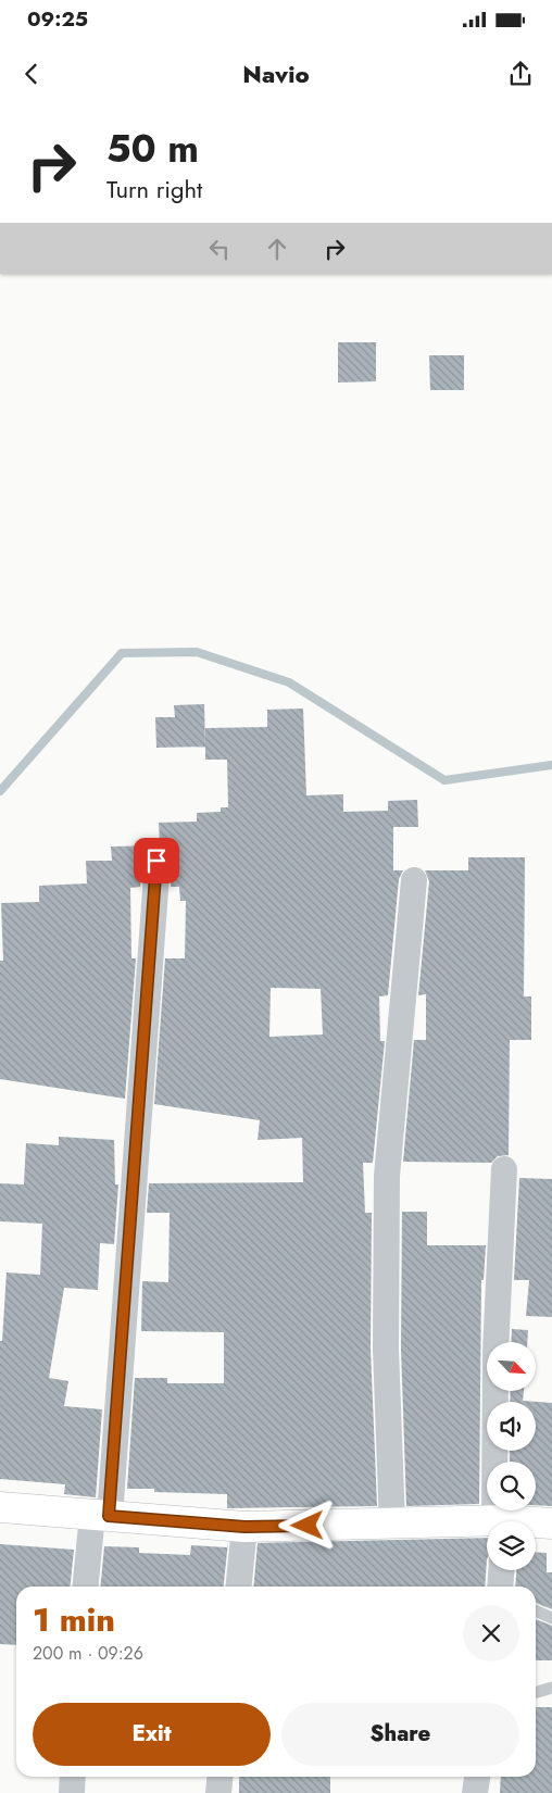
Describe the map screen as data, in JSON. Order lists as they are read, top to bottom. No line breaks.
{"north":"bottom right","page":{"status":"09:25","header":"Navio","turn":["50 m","Turn right"],"heading":["1 min","200 m · 09:26"],"buttons":["Exit","Share"]}}
